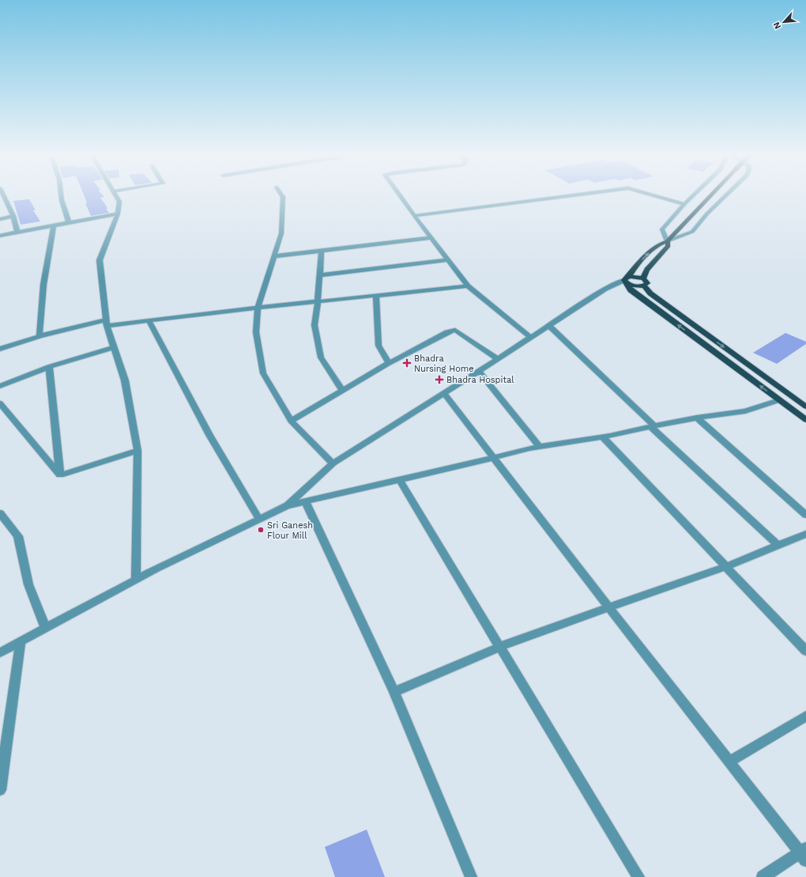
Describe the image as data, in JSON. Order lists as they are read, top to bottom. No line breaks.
{"places":{"health":["Bhadra Nursing Home","Bhadra Hospital"],"other":["Sri Ganesh Flour Mill"]},"north":"bottom left"}
